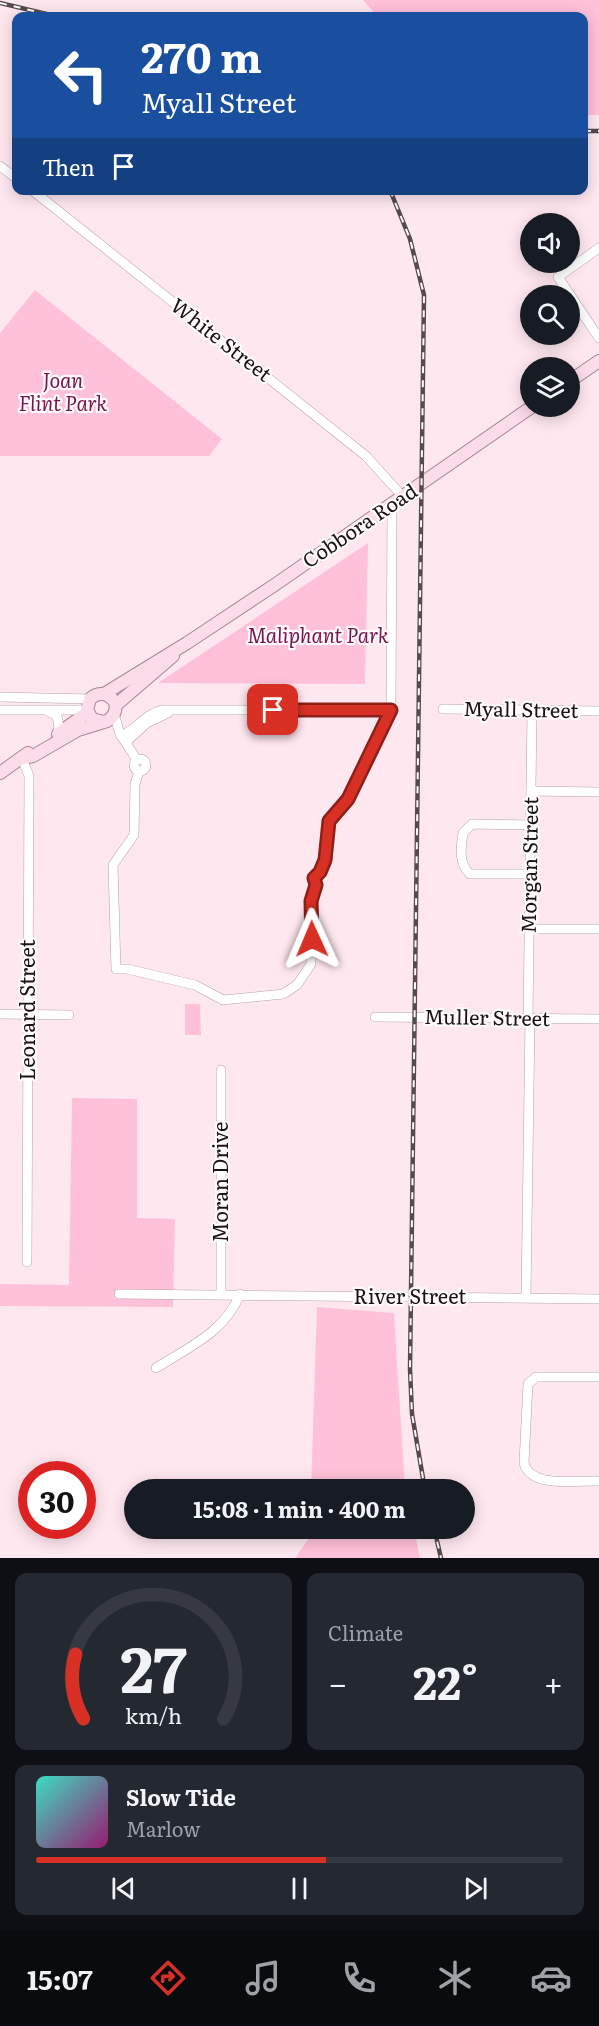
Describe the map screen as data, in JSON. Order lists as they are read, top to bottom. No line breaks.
{"streets":{"main road":["Cobbora Road"],"street":["White Street","Myall Street","Morgan Street","Leonard Street","Muller Street","Moran Drive","River Street"]},"crossings":[["White Street","Cobbora Road"],["Cobbora Road","Leonard Street"],["Myall Street","Morgan Street"],["Morgan Street","Muller Street"],["Morgan Street","River Street"],["Moran Drive","River Street"]],"parks":["Joan Flint Park","Maliphant Park"],"page":{"turn":["270 m","Myall Street"],"then":"Then","limit":"30","trip":"15:08 · 1 min · 400 m","tile":"Climate","heat":["−","22°","+"],"song":["Slow Tide","Marlow"],"tabs":"15:07","gauge":["27","km/h"]}}
